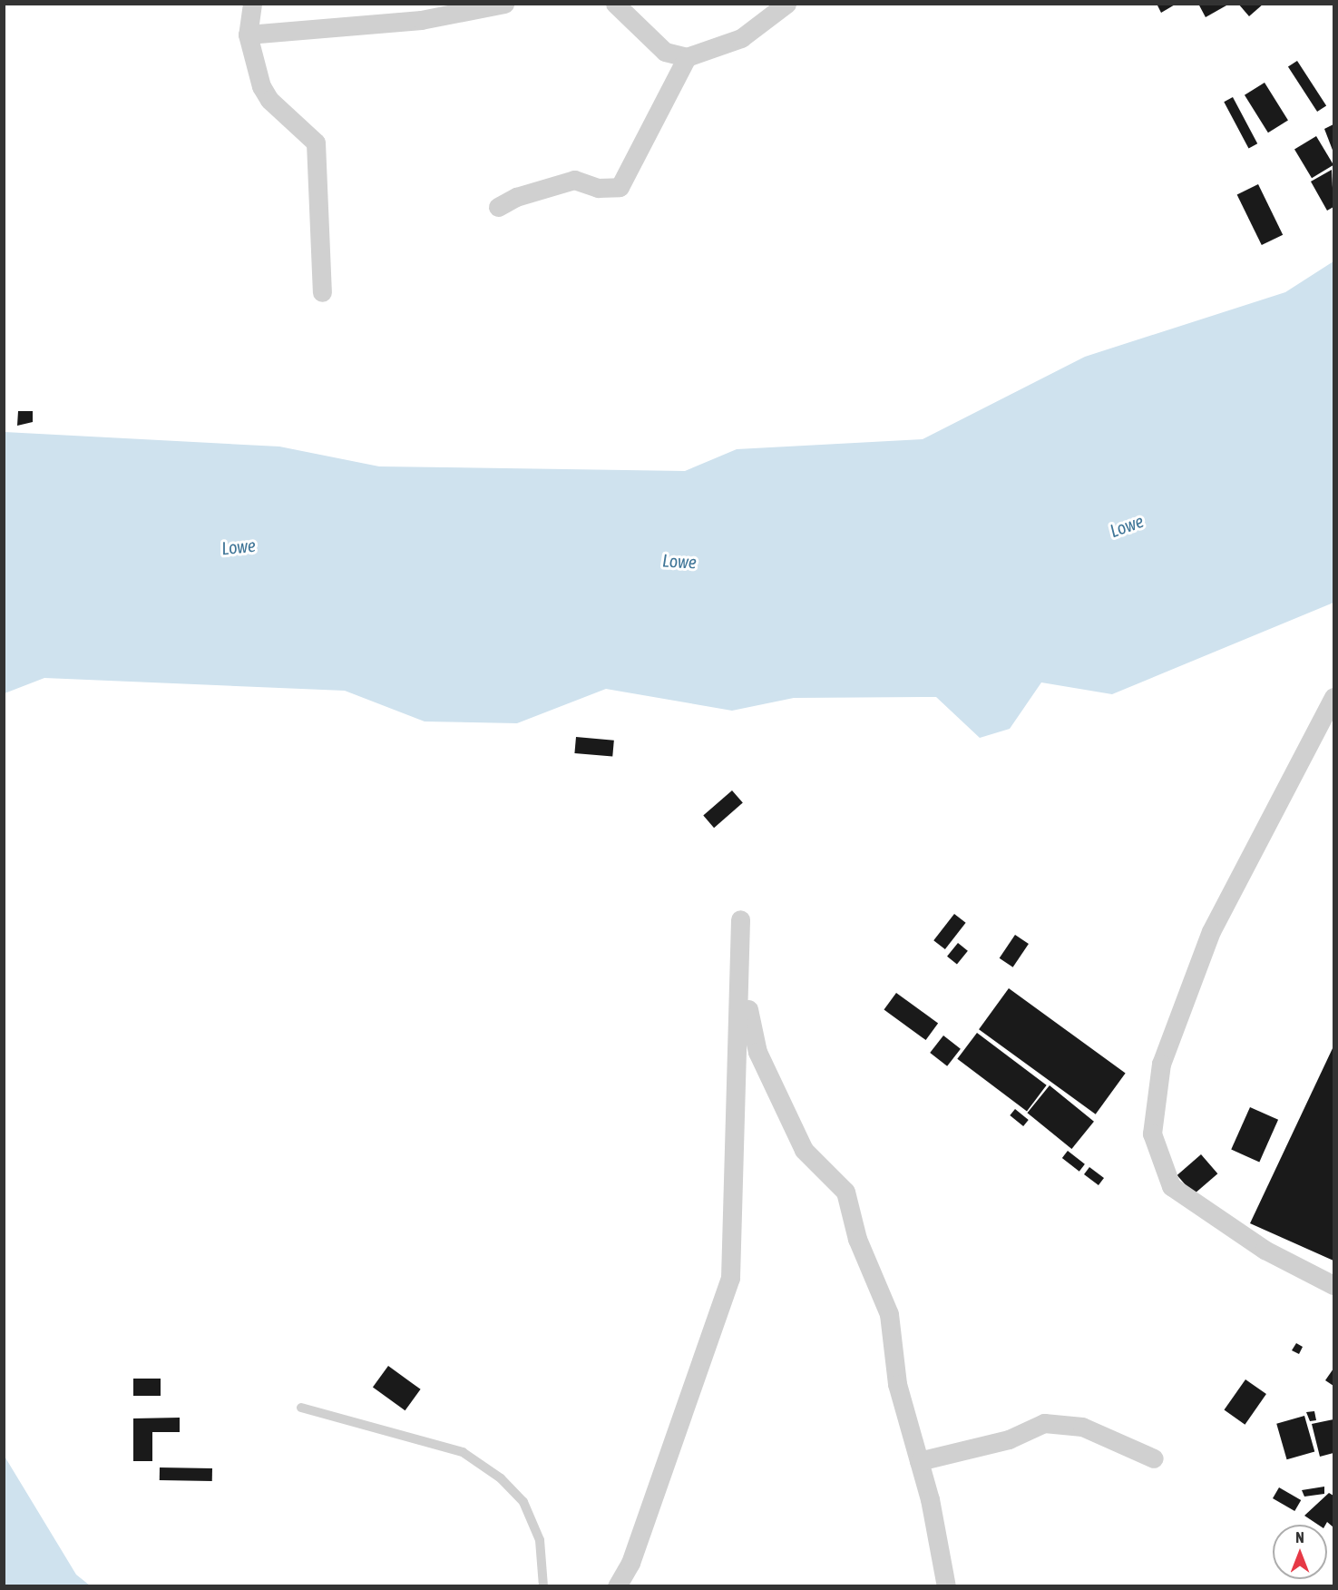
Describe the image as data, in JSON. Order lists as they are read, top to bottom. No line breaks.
{"water":["Lowe"],"north":"top"}
